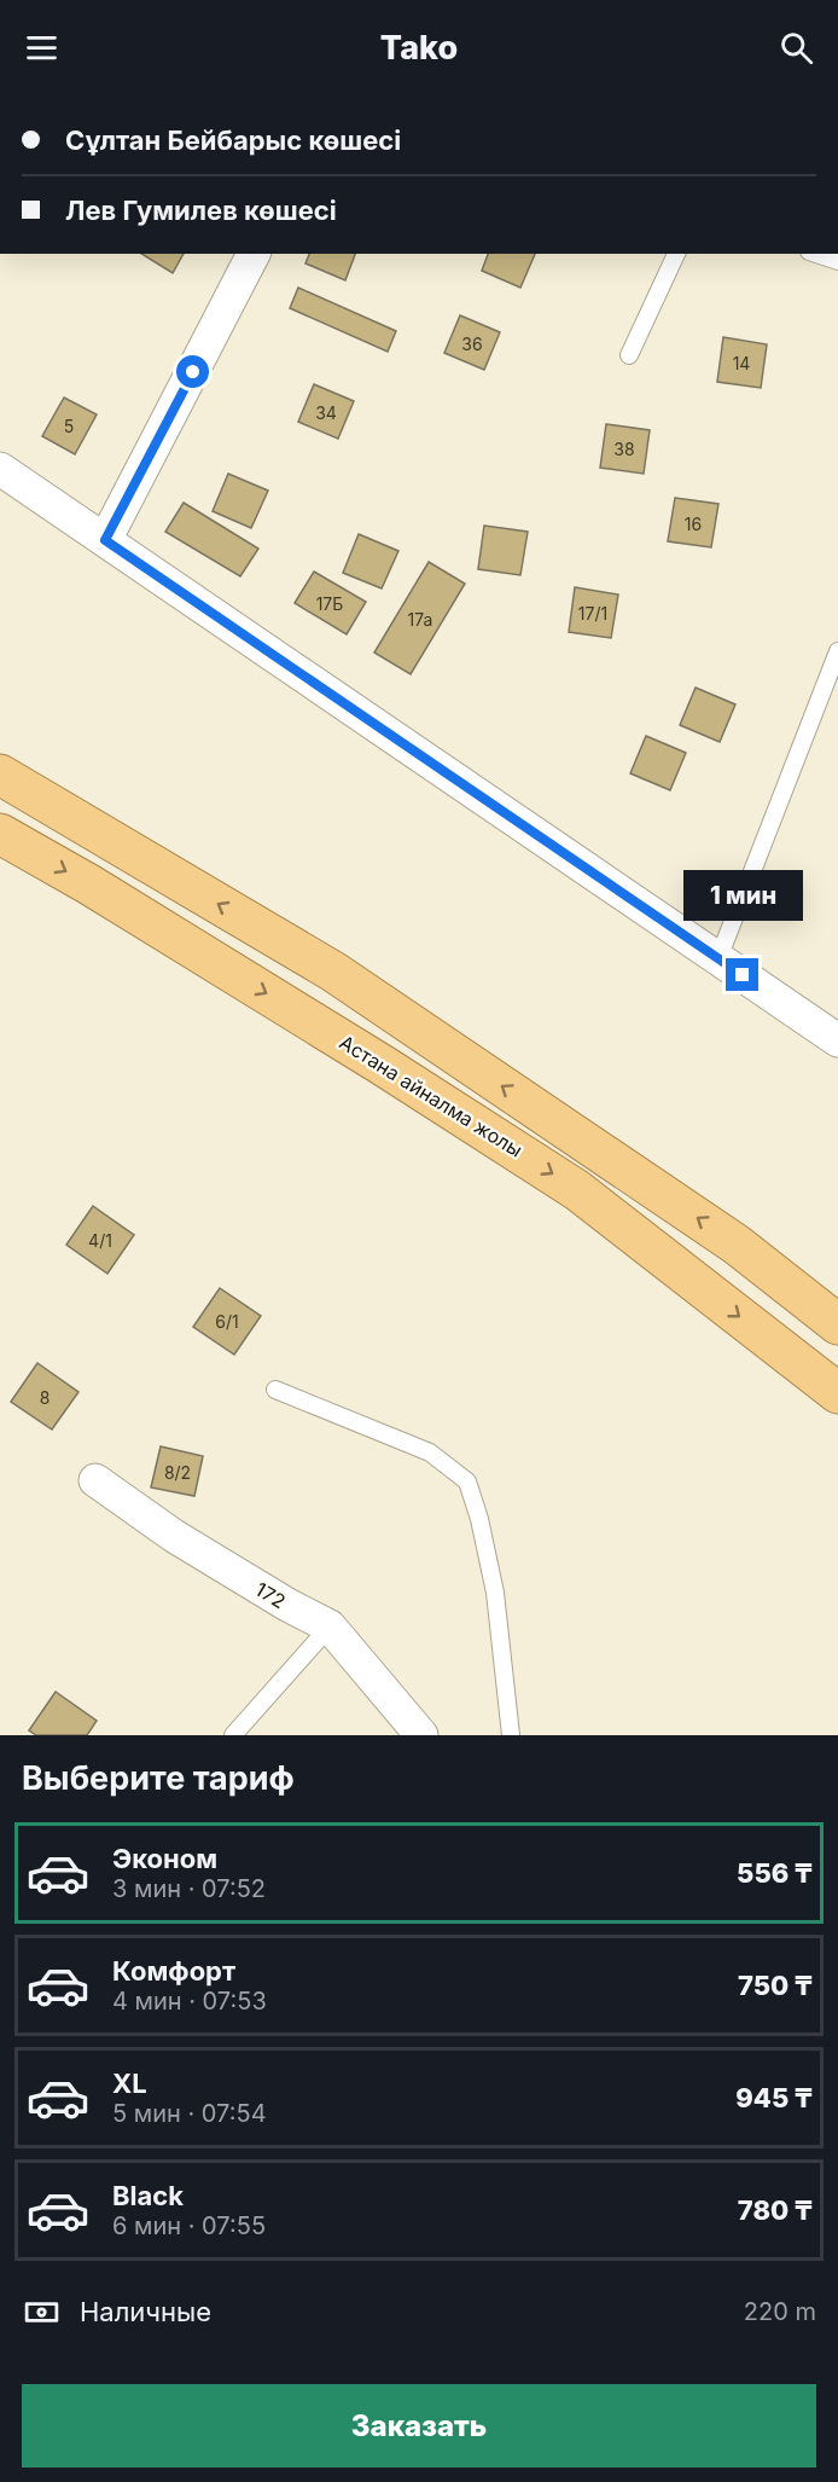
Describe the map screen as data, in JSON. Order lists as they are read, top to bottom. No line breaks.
{"streets":{"highway":["Астана айналма жолы"],"street":["172"]},"house_numbers":["36","14","34","5","38","16","17Б","17/1","17а","4/1","6/1","8","8/2"],"page":{"header":"Tako","banner":["Сұлтан Бейбарыс көшесі","Лев Гумилев көшесі"],"bubble":"1 мин","heading":"Выберите тариф","list":[{"name":"Эконом","note":"3 мин · 07:52","value":"556 ₸"},{"name":"Комфорт","note":"4 мин · 07:53","value":"750 ₸"},{"name":"XL","note":"5 мин · 07:54","value":"945 ₸"},{"name":"Black","note":"6 мин · 07:55","value":"780 ₸"}],"pay":["Наличные","220 m"],"buttons":"Заказать"}}
